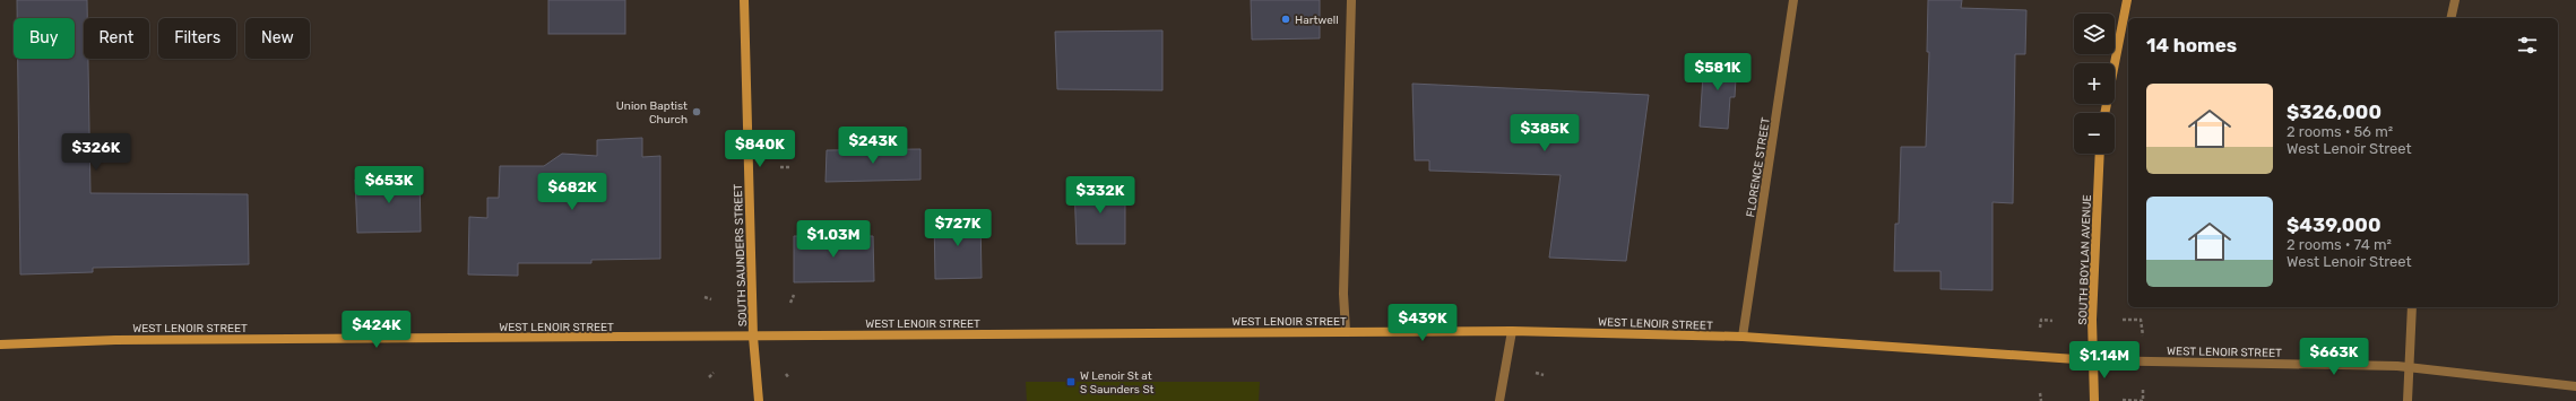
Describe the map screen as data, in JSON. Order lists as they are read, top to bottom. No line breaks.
{"streets":{"street":["FLORENCE STREET","SOUTH SAUNDERS STREET","SOUTH BOYLAN AVENUE","WEST LENOIR STREET"]},"crossings":[["FLORENCE STREET","WEST LENOIR STREET"],["SOUTH SAUNDERS STREET","WEST LENOIR STREET"],["SOUTH BOYLAN AVENUE","WEST LENOIR STREET"]],"places":{"other":["Hartwell","Union Baptist Church"],"transit":["W Lenoir St at S Saunders St"]},"page":{"map_buttons":["+","−"],"chip":["Buy","Rent","Filters","New"],"heading":"14 homes","price":["$581K","$385K","$243K","$840K","$326K","$653K","$682K","$332K","$727K","$1.03M","$439K","$424K","$663K","$1.14M"],"list":[{"name":"$326,000","note":"2 rooms · 56 m² · West Lenoir Street"},{"name":"$439,000","note":"2 rooms · 74 m² · West Lenoir Street"}]}}
